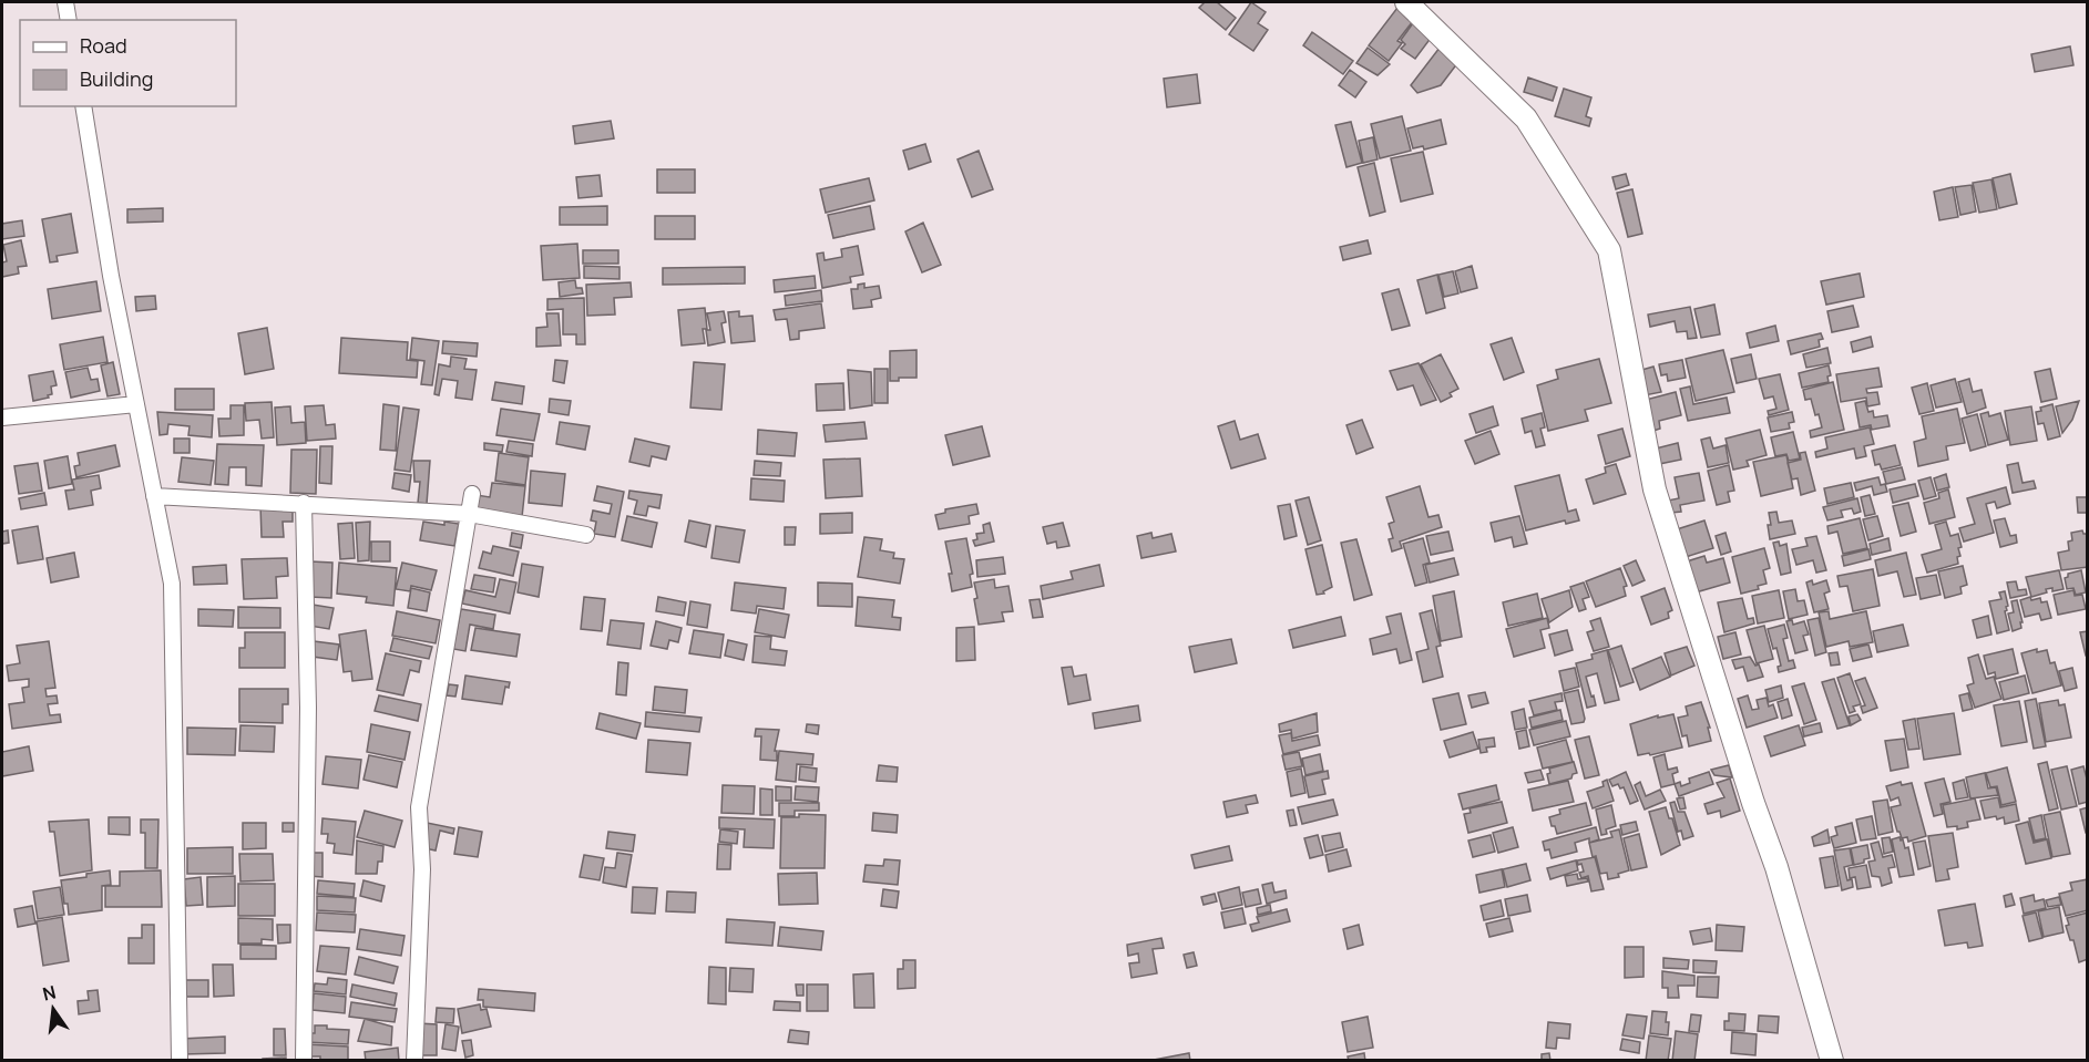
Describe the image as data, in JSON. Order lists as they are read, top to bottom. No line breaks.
{"legend":["Road","Building"],"north":"top"}
